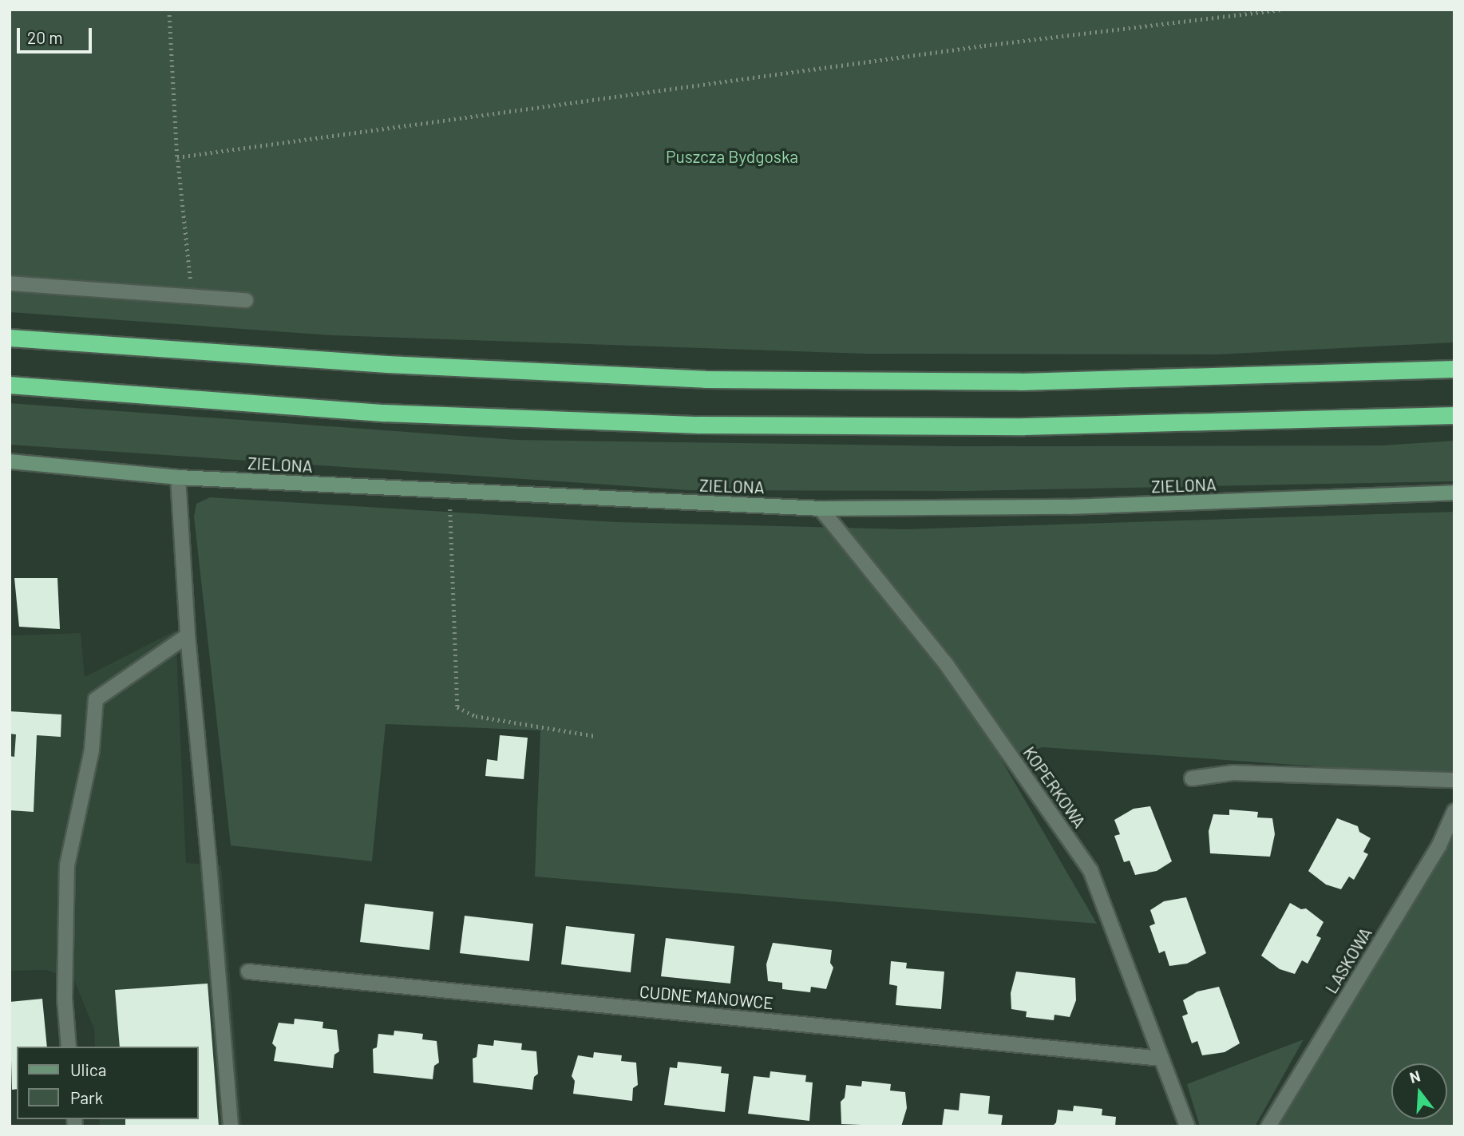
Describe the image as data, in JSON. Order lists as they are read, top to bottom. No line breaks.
{"streets":{"street":["ZIELONA","KOPERKOWA","LASKOWA","CUDNE MANOWCE"]},"crossings":[["ZIELONA","KOPERKOWA"],["KOPERKOWA","CUDNE MANOWCE"]],"parks":["Puszcza Bydgoska"],"legend":["Ulica","Park"],"scale_bar":"20 m","north":"top"}
